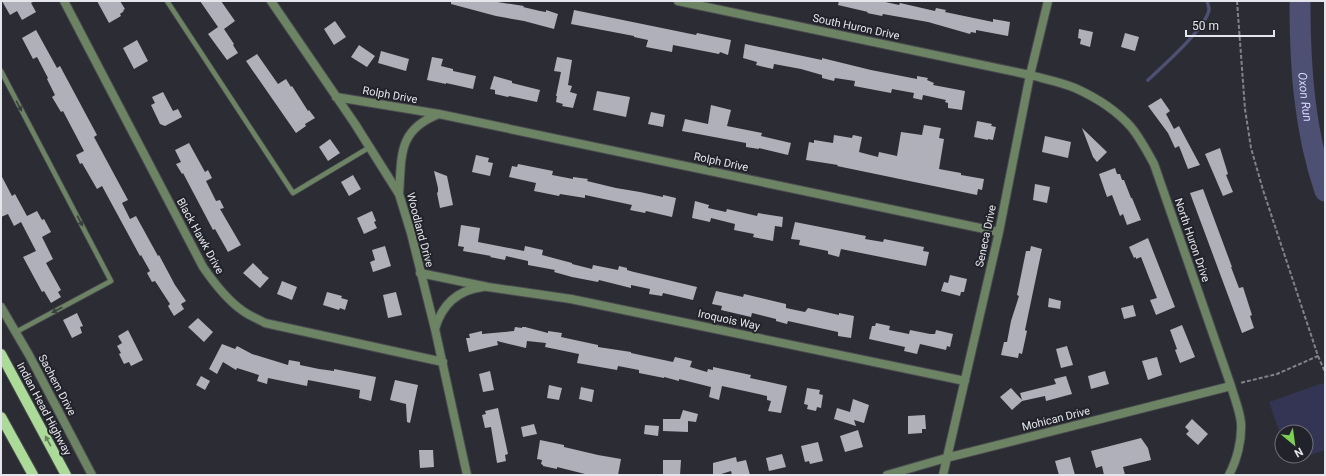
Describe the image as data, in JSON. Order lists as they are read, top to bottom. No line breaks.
{"streets":{"main road":["Indian Head Highway"],"street":["South Huron Drive","Rolph Drive","Woodland Drive","Black Hawk Drive","Seneca Drive","North Huron Drive","Iroquois Way","Sachem Drive","Mohican Drive"]},"crossings":[["South Huron Drive","Seneca Drive"],["South Huron Drive","North Huron Drive"],["Rolph Drive","Woodland Drive"],["Rolph Drive","Seneca Drive"],["Woodland Drive","Black Hawk Drive"],["Woodland Drive","Iroquois Way"],["Seneca Drive","North Huron Drive"],["Seneca Drive","Iroquois Way"],["Seneca Drive","Mohican Drive"],["North Huron Drive","Mohican Drive"]],"water":["Oxon Run"],"scale_bar":"50 m","north":"bottom right"}
